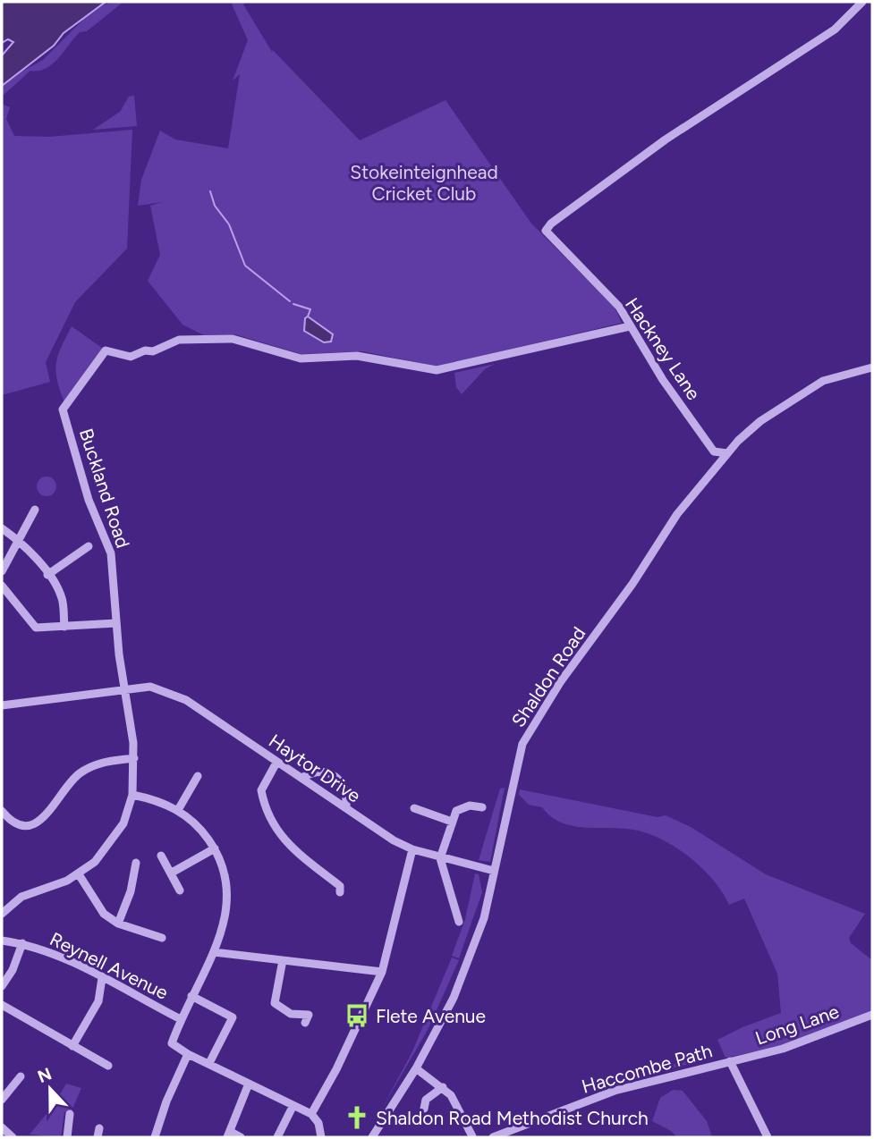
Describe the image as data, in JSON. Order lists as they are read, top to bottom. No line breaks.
{"streets":{"street":["Hackney Lane","Buckland Road","Shaldon Road","Haytor Drive","Reynell Avenue","Long Lane","Haccombe Path"]},"crossings":[["Hackney Lane","Buckland Road"],["Shaldon Road","Haytor Drive"],["Long Lane","Haccombe Path"]],"parks":["Stokeinteignhead Cricket Club"],"places":{"bus stop":["Flete Avenue"],"church":["Shaldon Road Methodist Church"]},"north":"top"}
